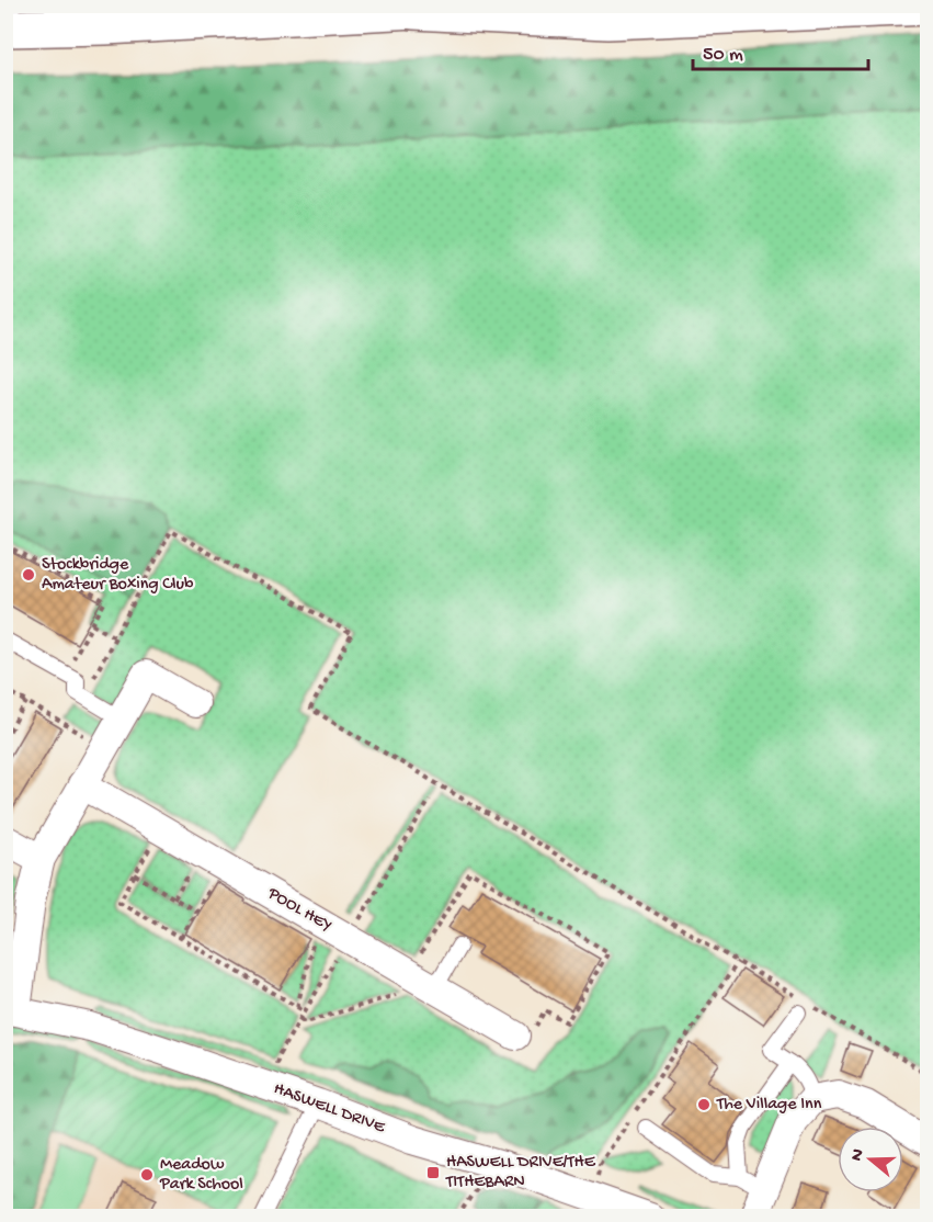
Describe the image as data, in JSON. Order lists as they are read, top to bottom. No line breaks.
{"streets":{"street":["POOL HEY","HASWELL DRIVE"]},"places":{"other":["Stockbridge Amateur Boxing Club","The Village Inn","Meadow Park School"],"transit":["HASWELL DRIVE/THE TITHEBARN"]},"scale_bar":"50 m","north":"left"}
